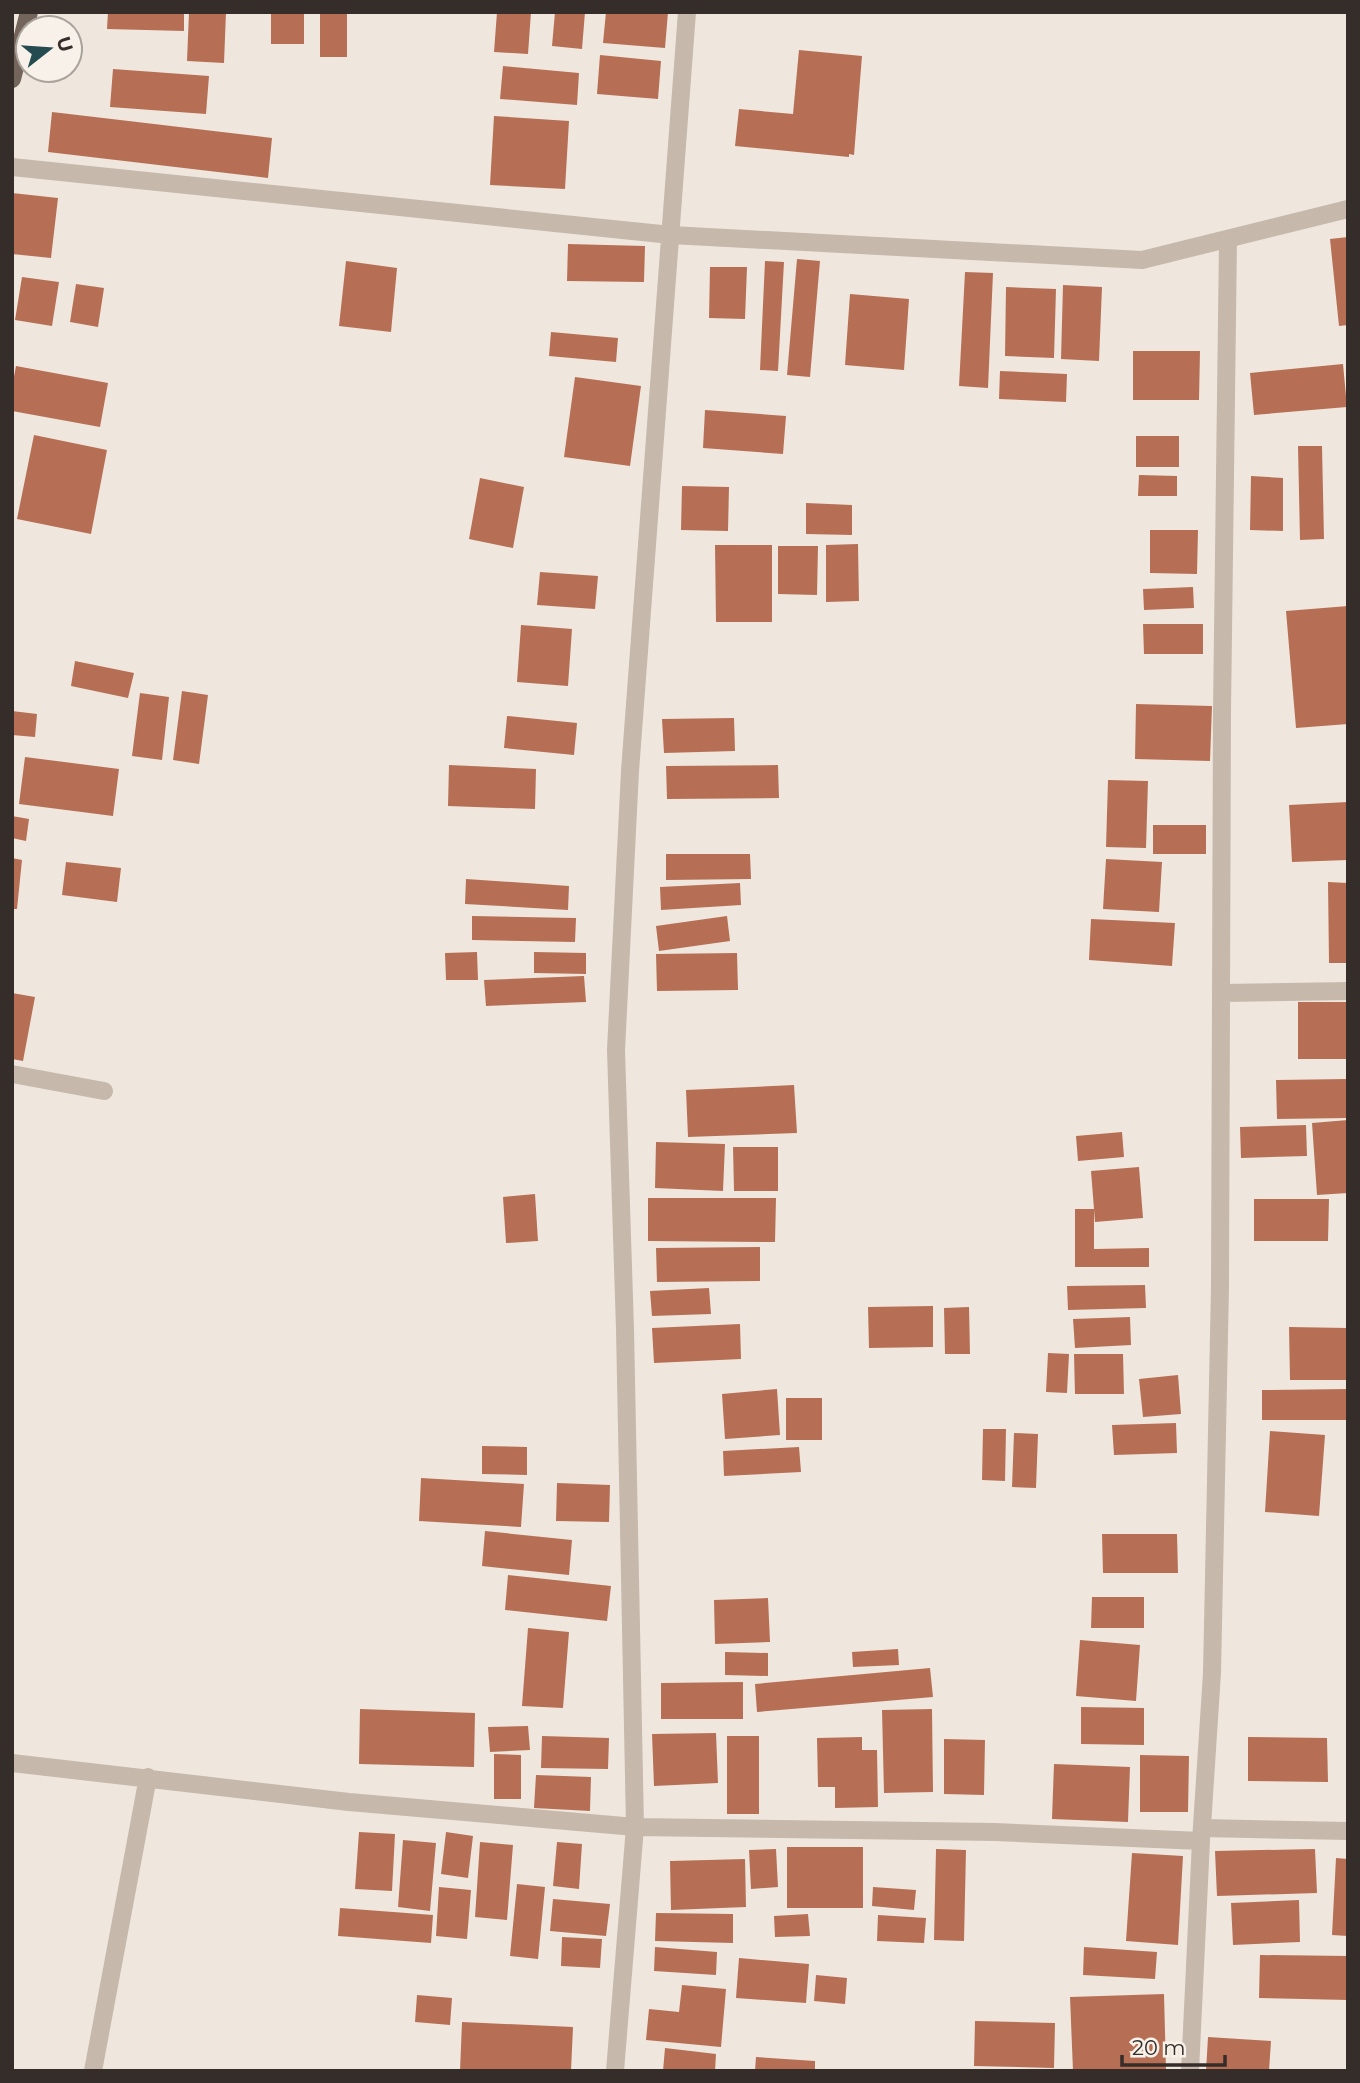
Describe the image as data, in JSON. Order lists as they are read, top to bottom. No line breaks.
{"scale_bar":"20 m","north":"right"}
